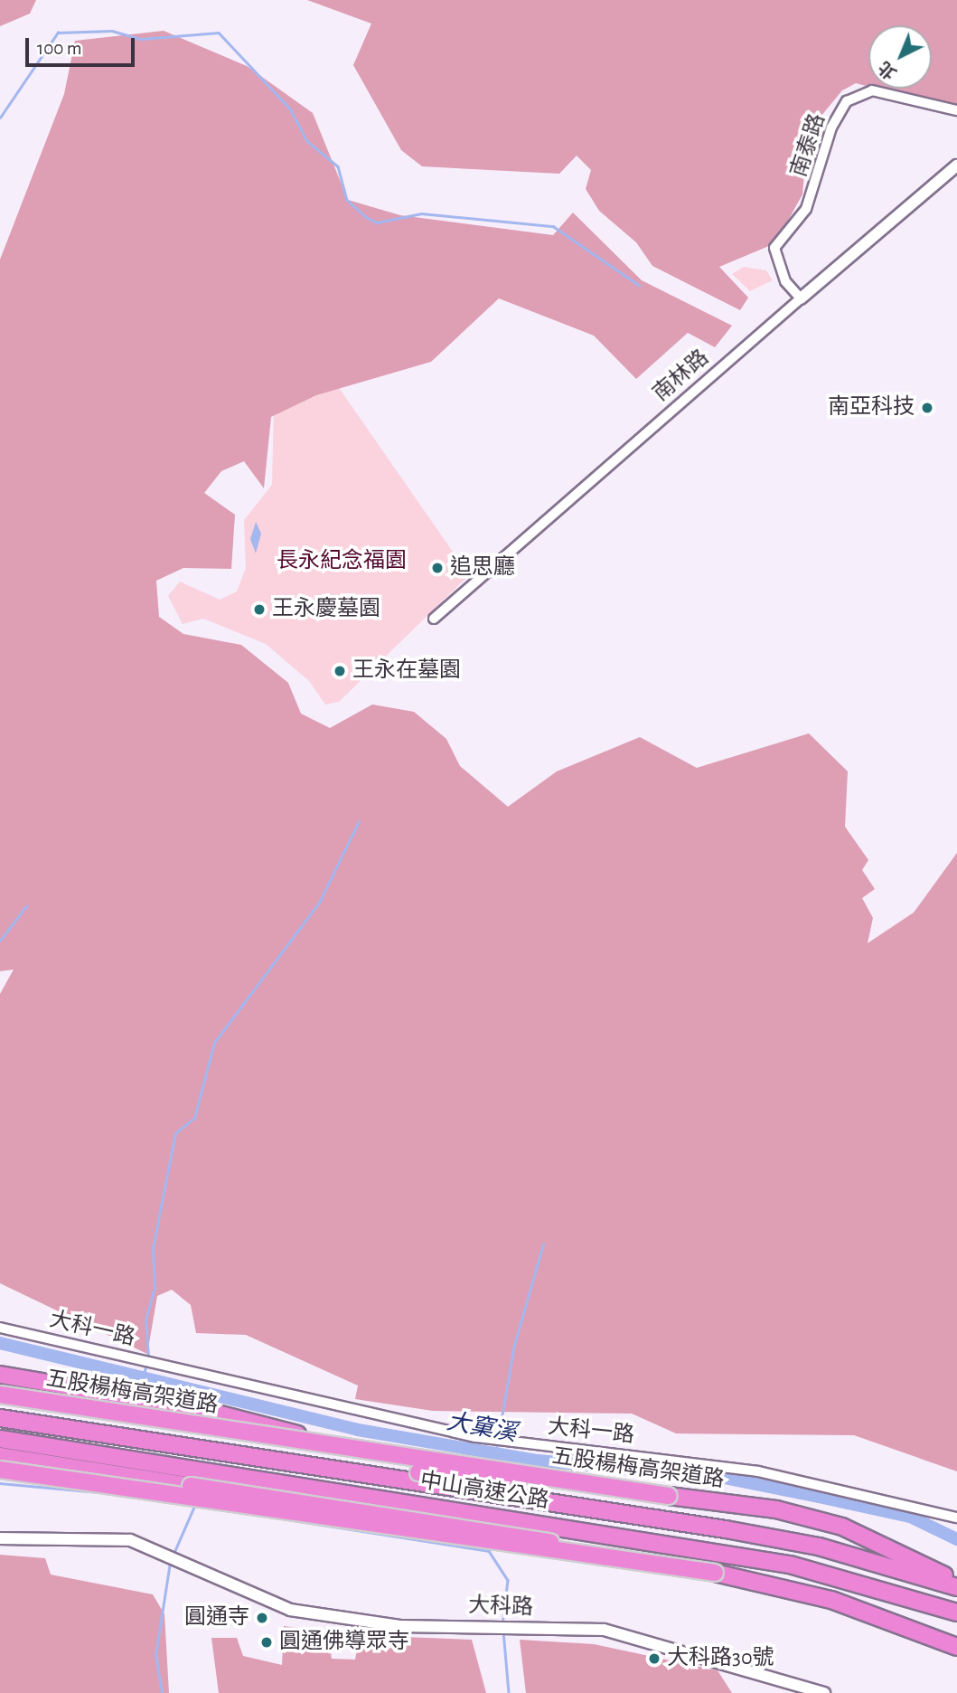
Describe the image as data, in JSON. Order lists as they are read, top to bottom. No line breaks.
{"streets":{"highway":["五股楊梅高架道路","中山高速公路"],"street":["南泰路","南林路","大科一路","大科路"]},"crossings":[["南泰路","南林路"],["五股楊梅高架道路","中山高速公路"]],"water":["大窠溪"],"parks":["長永紀念福園"],"places":["南亞科技","追思廳","王永慶墓園","王永在墓園","圓通寺","圓通佛導眾寺","大科路30號"],"scale_bar":"100 m","north":"bottom left"}
